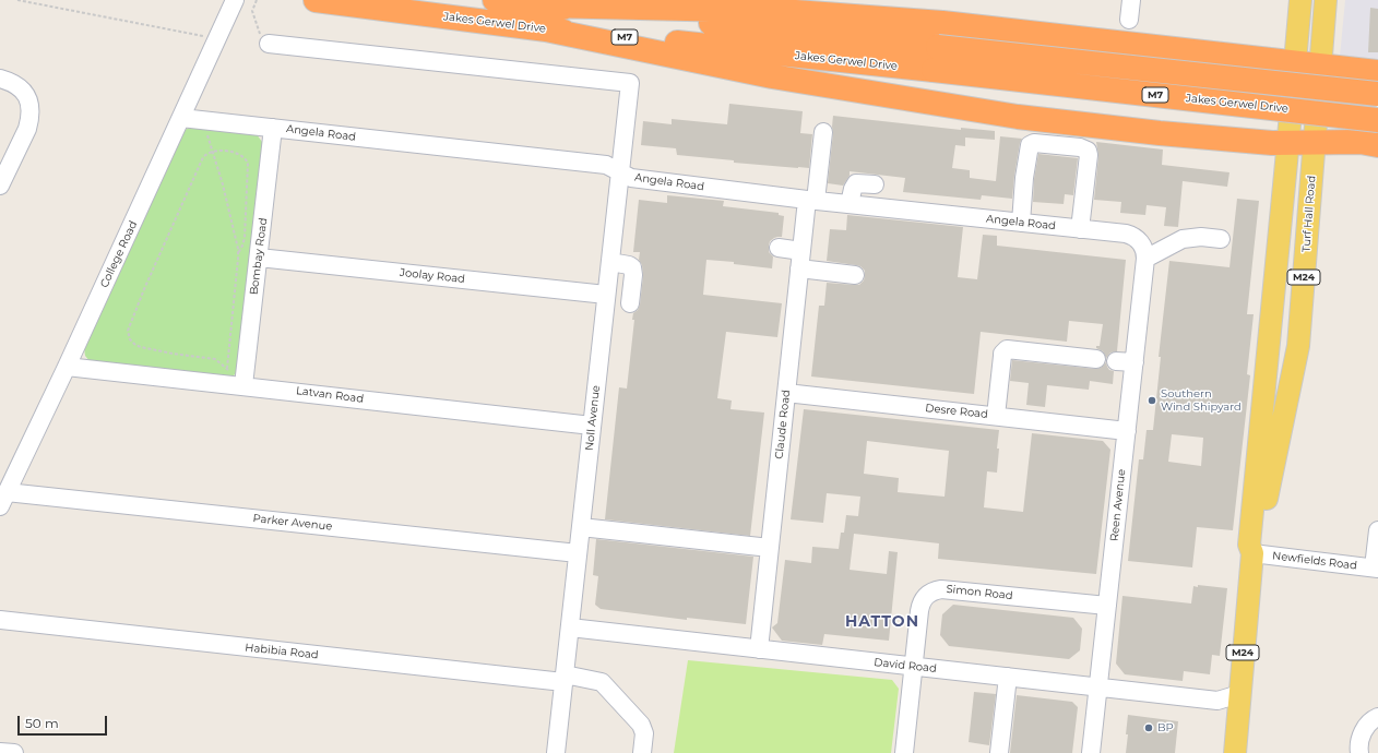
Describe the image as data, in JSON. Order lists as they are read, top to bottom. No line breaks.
{"streets":{"highway":["Jakes Gerwel Drive","M7"],"main road":["Turf Hall Road","M24"],"street":["Angela Road","College Road","Bombay Road","Joolay Road","Latvan Road","Desre Road","Noll Avenue","Claude Road","Reen Avenue","Parker Avenue","Newfields Road","Simon Road","Habibia Road","David Road"]},"crossings":[["Angela Road","College Road"],["Angela Road","Bombay Road"],["Angela Road","Noll Avenue"],["Angela Road","Claude Road"],["Angela Road","Reen Avenue"],["Turf Hall Road","Newfields Road"],["Turf Hall Road","David Road"],["College Road","Latvan Road"],["College Road","Parker Avenue"],["Bombay Road","Joolay Road"],["Bombay Road","Latvan Road"],["Joolay Road","Noll Avenue"],["Latvan Road","Noll Avenue"],["Desre Road","Claude Road"],["Desre Road","Reen Avenue"],["Noll Avenue","Parker Avenue"],["Noll Avenue","Habibia Road"],["Noll Avenue","David Road"],["Claude Road","David Road"],["Reen Avenue","Simon Road"],["Reen Avenue","David Road"],["Simon Road","David Road"]],"districts":["HATTON"],"places":["Southern Wind Shipyard","BP"],"scale_bar":"50 m"}
